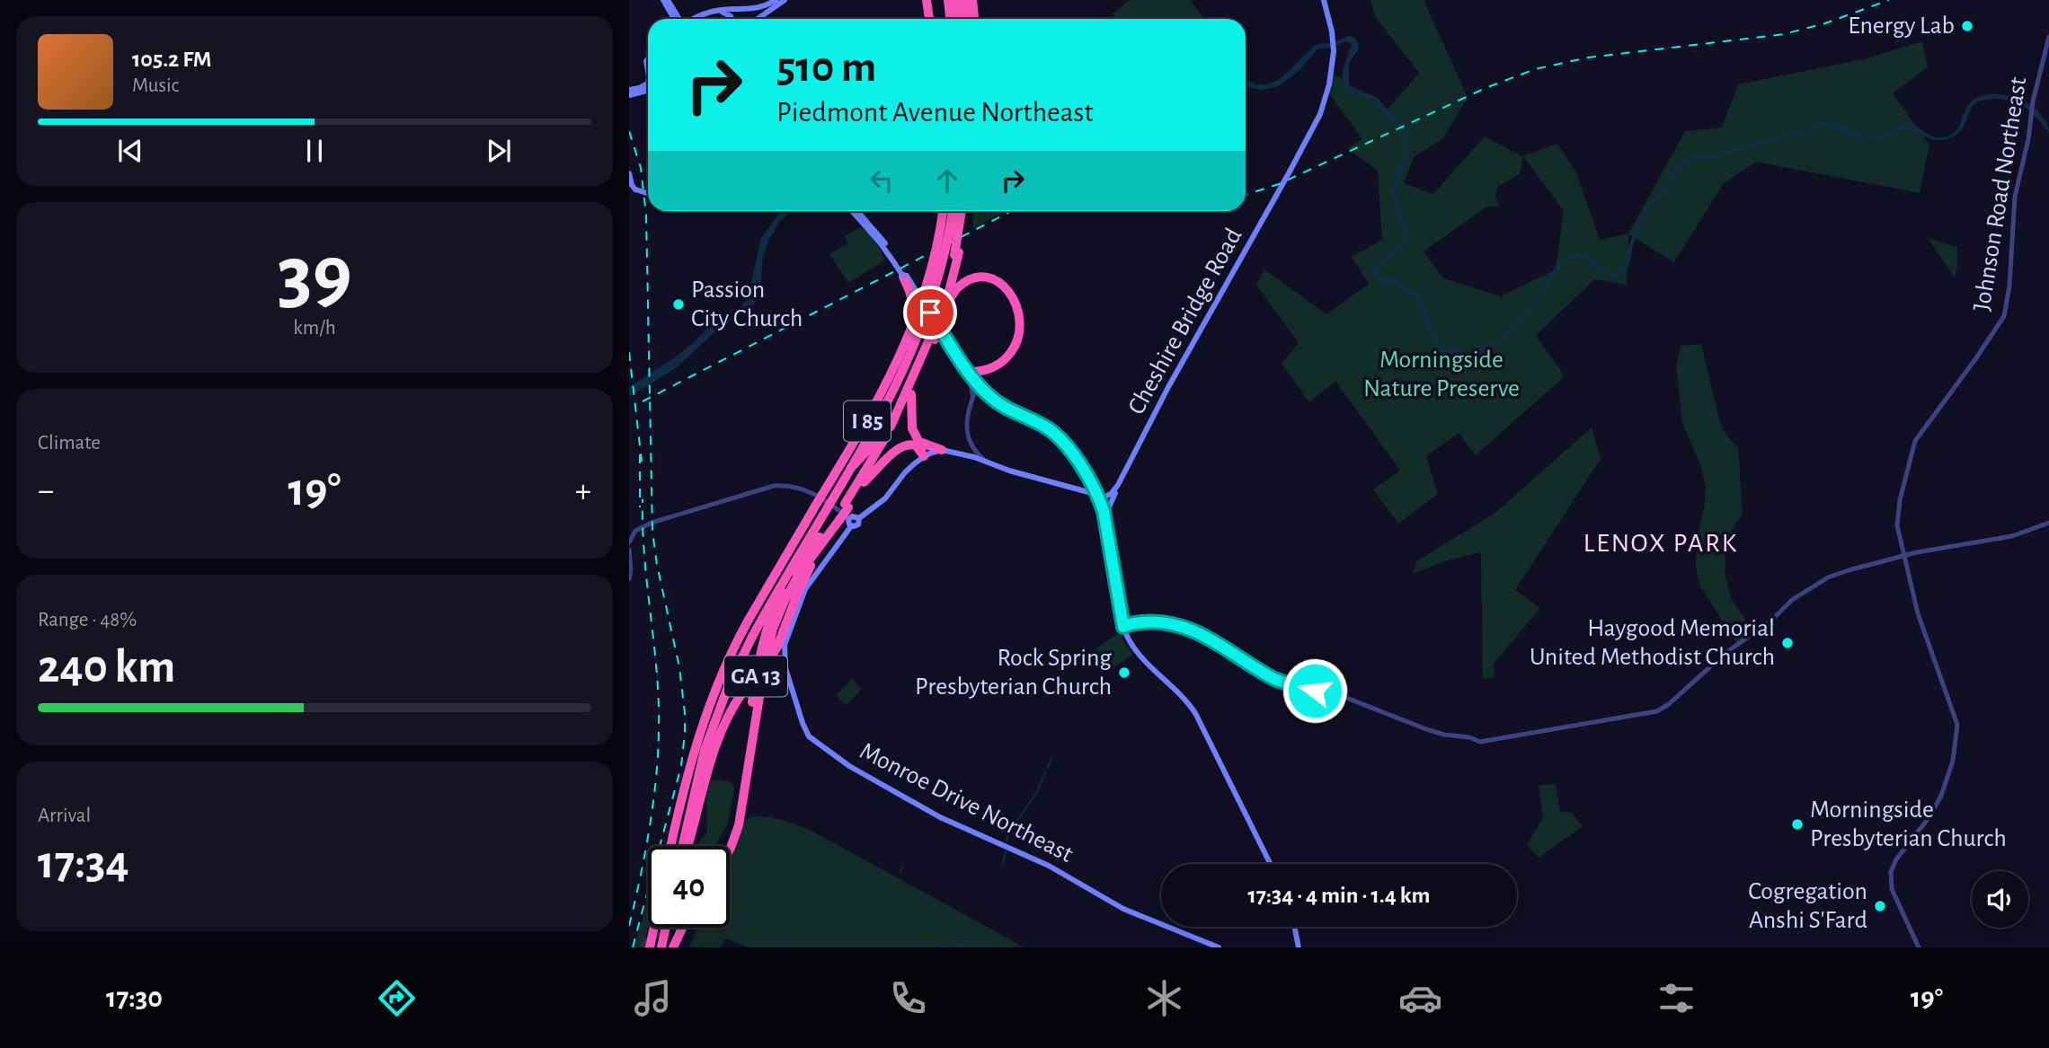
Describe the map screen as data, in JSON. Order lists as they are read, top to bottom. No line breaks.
{"streets":{"highway":["I 85","GA 13"],"main road":["Cheshire Bridge Road","Monroe Drive Northeast"],"street":["Johnson Road Northeast"]},"districts":["LENOX PARK"],"parks":["Morningside Nature Preserve"],"places":["Energy Lab","Passion City Church","Haygood Memorial United Methodist Church","Rock Spring Presbyterian Church","Morningside Presbyterian Church","Cogregation Anshi S'Fard"],"page":{"turn":["510 m","Piedmont Avenue Northeast"],"song":["105.2 FM","Music"],"tile":[["39","km/h"],"Climate",["Range · 48%","240 km"],["Arrival","17:34"]],"heat":["−","19°","+"],"limit":"40","trip":"17:34 · 4 min · 1.4 km","tabs":["17:30","19°"]}}
